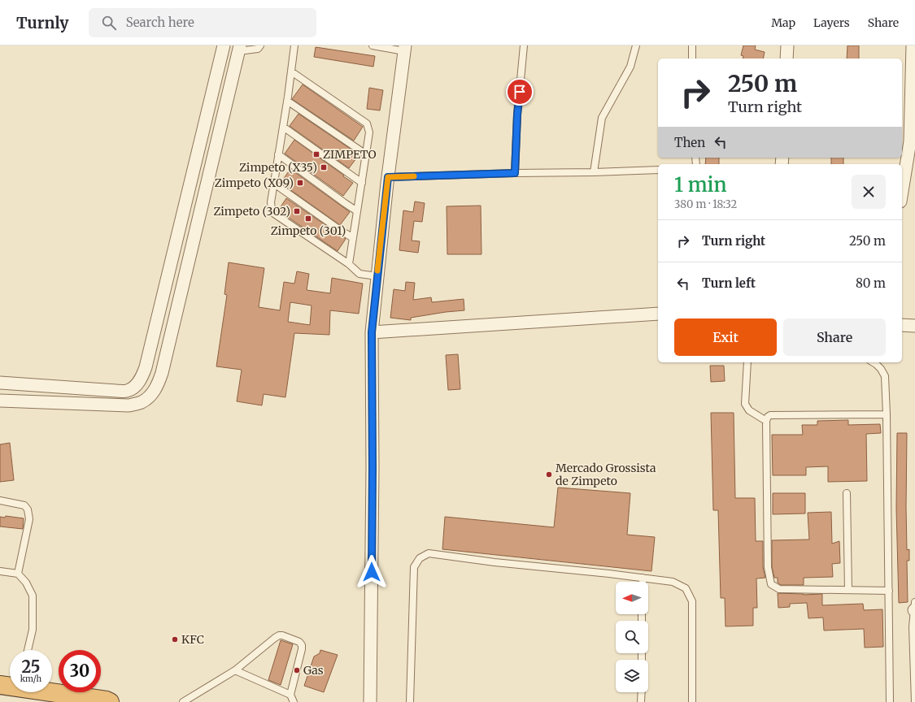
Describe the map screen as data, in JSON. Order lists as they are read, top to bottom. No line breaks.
{"places":{"transit":["ZIMPETO","Zimpeto (X35)","Zimpeto (X09)","Zimpeto (302)","Zimpeto (301)"],"other":["Mercado Grossista de Zimpeto","KFC","Gas"]},"north":"left","page":{"header":"Turnly","search":"Search here","nav":["Map","Layers","Share"],"turn":["250 m","Turn right"],"then":"Then","heading":["1 min","380 m · 18:32"],"list":[{"name":"Turn right","value":"250 m"},{"name":"Turn left","value":"80 m"}],"buttons":["Exit","Share"],"speed":"25 km/h","limit":"30"}}
